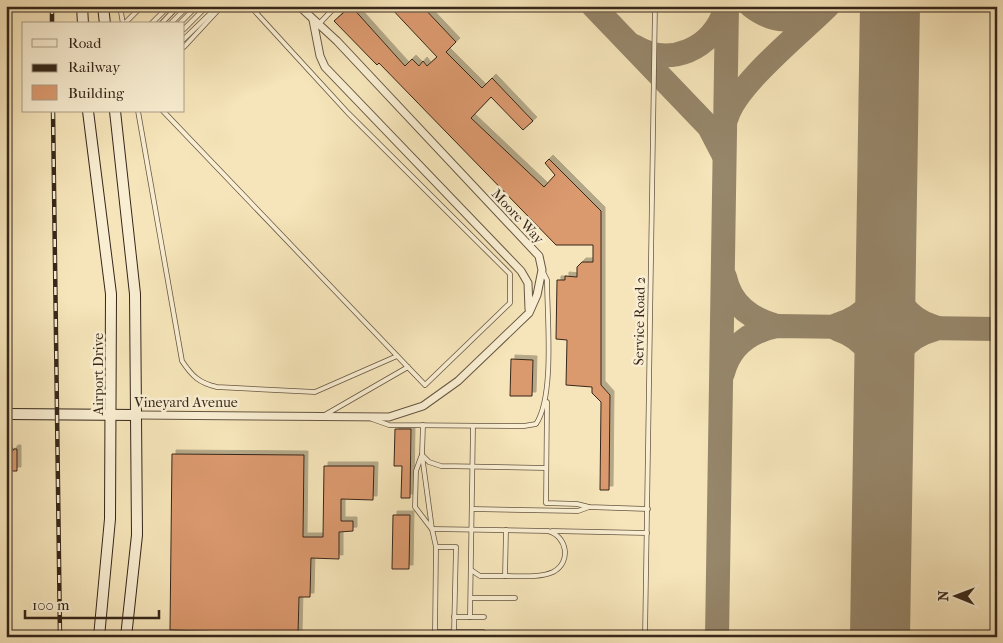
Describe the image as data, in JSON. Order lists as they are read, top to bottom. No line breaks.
{"streets":{"main road":["Airport Drive","Vineyard Avenue"],"street":["Moore Way"],"lane":["Service Road 2"]},"crossings":[["Airport Drive","Vineyard Avenue"]],"legend":["Road","Railway","Building"],"scale_bar":"100 m","north":"left"}
